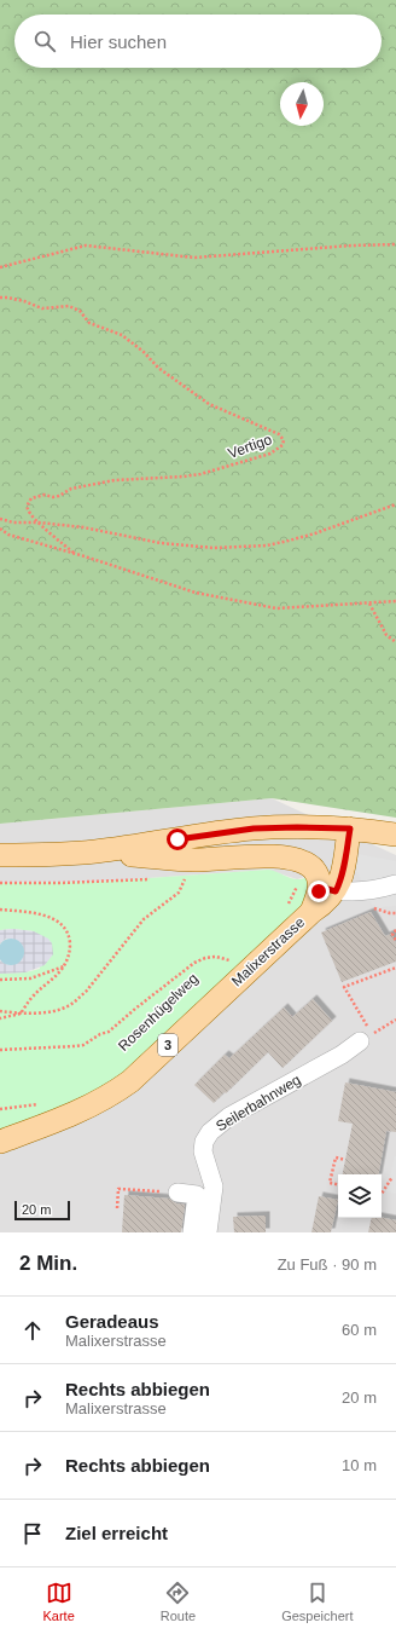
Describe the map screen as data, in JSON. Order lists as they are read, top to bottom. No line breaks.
{"streets":{"main road":["Malixerstrasse","3"],"street":["Seilerbahnweg"],"path":["Vertigo"]},"scale_bar":"20 m","north":"bottom","page":{"search":"Hier suchen","scale":"20 m","heading":["2 Min.","Zu Fuß · 90 m"],"list":[["Geradeaus","Malixerstrasse","60 m"],["Rechts abbiegen","Malixerstrasse","20 m"],["Rechts abbiegen","10 m"],"Ziel erreicht"],"nav":["Karte","Route","Gespeichert"]}}
